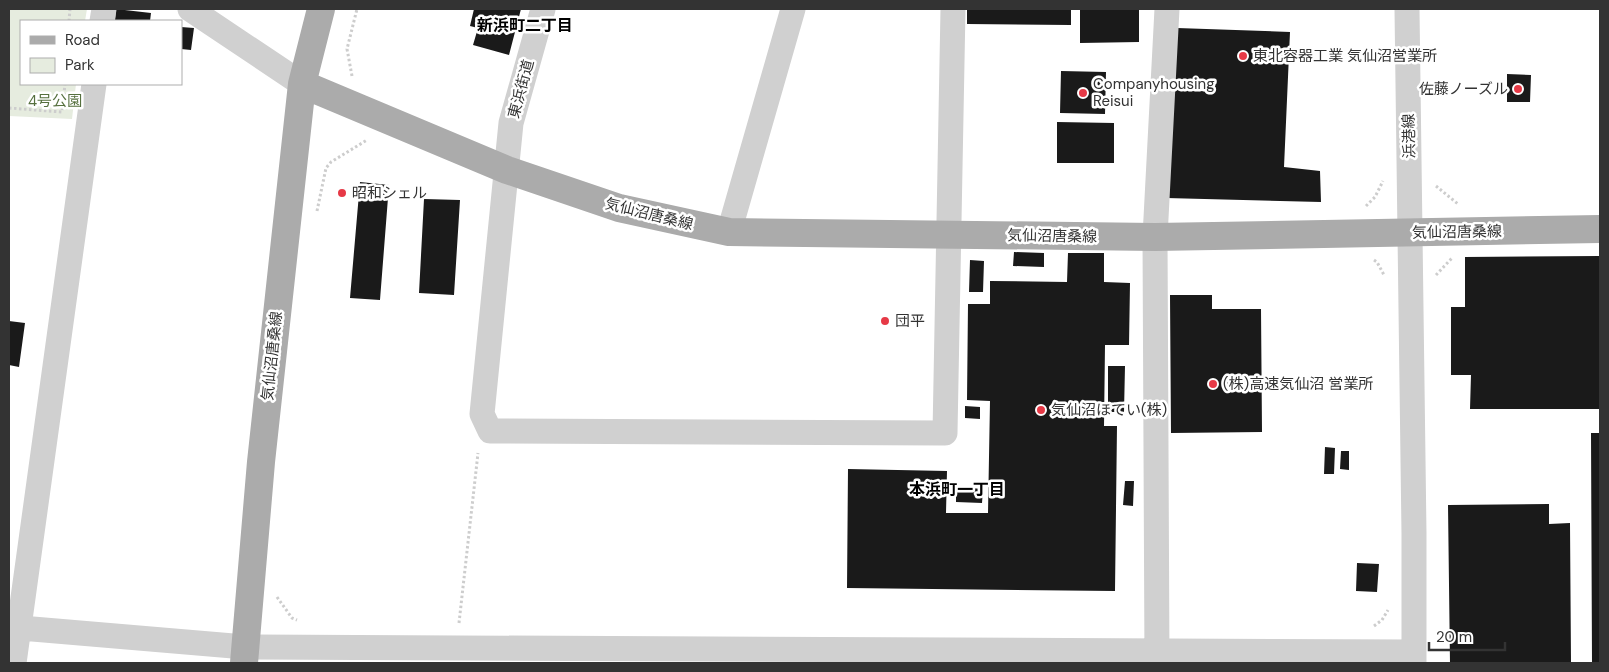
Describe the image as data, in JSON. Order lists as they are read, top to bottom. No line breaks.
{"streets":{"main road":["気仙沼唐桑線"],"street":["東浜街道","浜港線"]},"crossings":[["東浜街道","気仙沼唐桑線"],["浜港線","気仙沼唐桑線"]],"districts":["新浜町二丁目","本浜町一丁目"],"parks":["4号公園"],"places":["東北容器工業 気仙沼営業所","佐藤ノーズル","Companyhousing Reisui","昭和シェル","団平","(株)高速気仙沼 営業所","気仙沼ほてい(株)"],"legend":["Road","Park"],"scale_bar":"20 m"}
